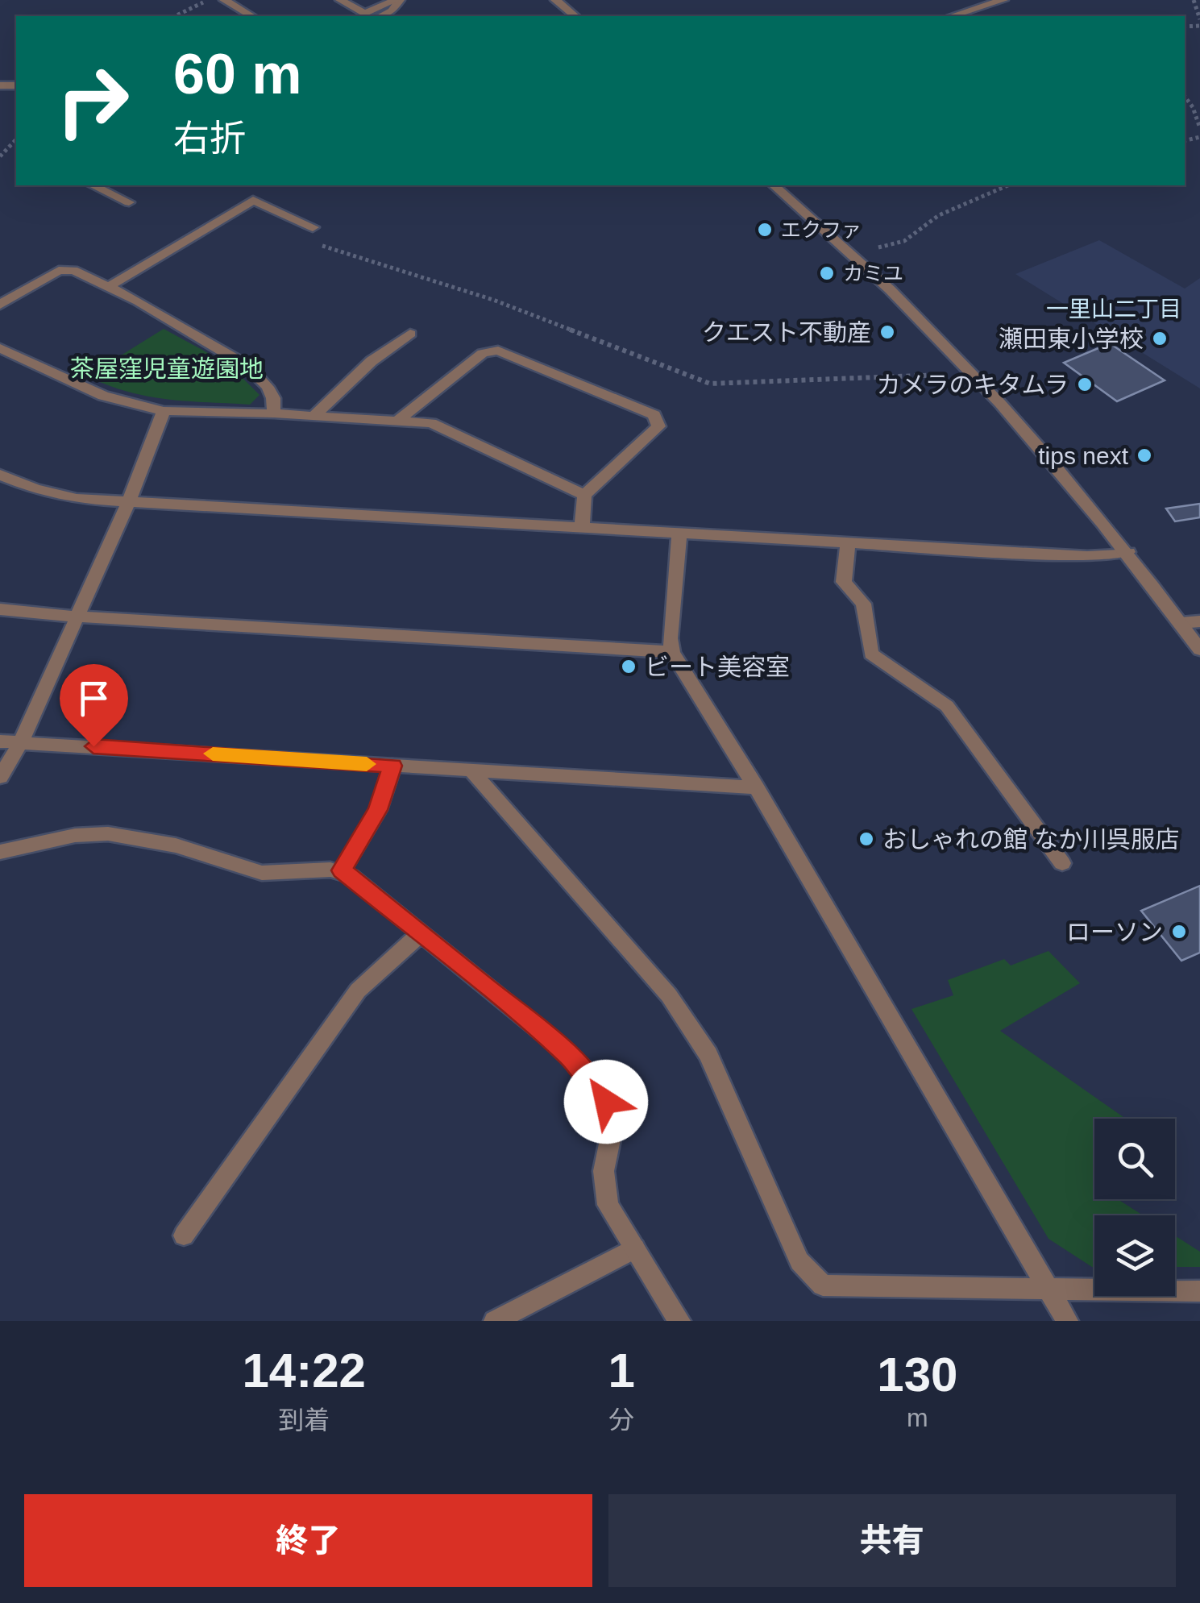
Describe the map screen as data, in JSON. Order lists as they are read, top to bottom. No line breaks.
{"districts":["一里山二丁目"],"parks":["茶屋窪児童遊園地"],"places":["エクファ","カミユ","クエスト不動産","瀬田東小学校","カメラのキタムラ","tips next","ビート美容室","おしゃれの館 なか川呉服店","ローソン"],"page":{"turn":["60 m","右折"],"eta":["14:22","到着","1","分","130","m"],"buttons":["終了","共有"]}}
